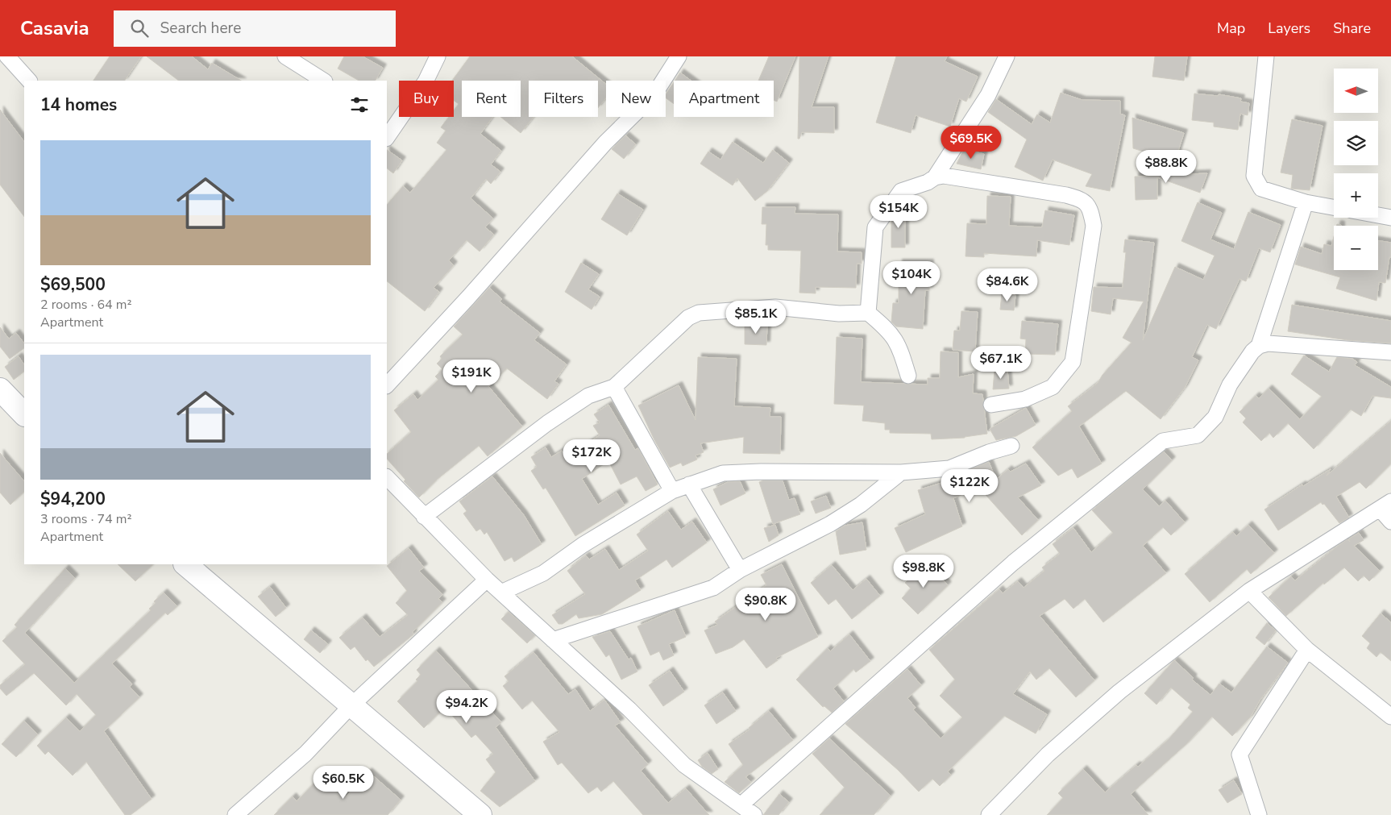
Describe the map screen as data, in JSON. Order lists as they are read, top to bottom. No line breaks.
{"north":"left","page":{"header":"Casavia","search":"Search here","nav":["Map","Layers","Share"],"map_buttons":["+","−"],"chip":["Buy","Rent","Filters","New","Apartment"],"heading":"14 homes","price":["$69.5K","$88.8K","$154K","$104K","$84.6K","$85.1K","$67.1K","$191K","$172K","$122K","$98.8K","$90.8K","$94.2K","$60.5K"],"list":[{"name":"$69,500","note":"2 rooms · 64 m² · Apartment"},{"name":"$94,200","note":"3 rooms · 74 m² · Apartment"}]}}
